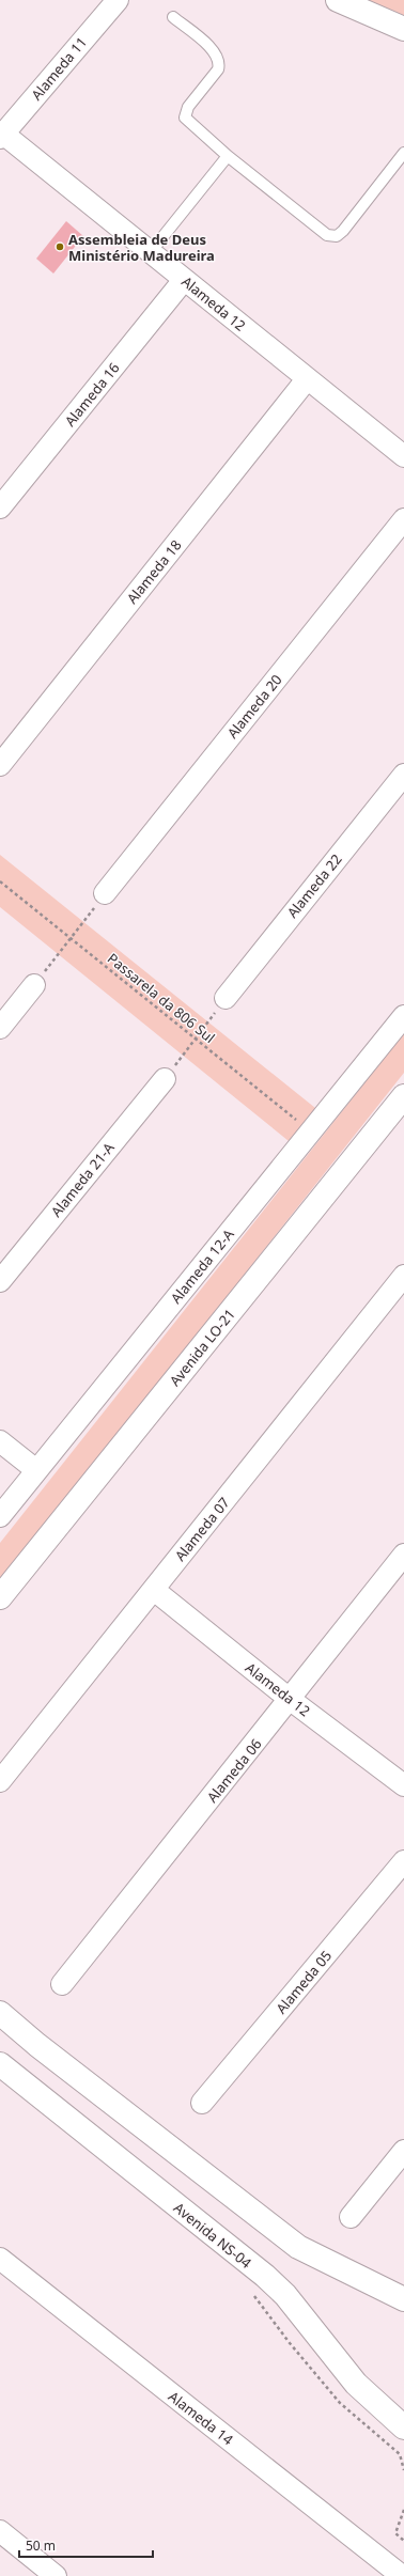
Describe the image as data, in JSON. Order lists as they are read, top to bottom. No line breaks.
{"streets":{"street":["Alameda 11","Alameda 12","Alameda 16","Alameda 18","Alameda 20","Alameda 22","Alameda 21-A","Alameda 12-A","Avenida LO-21","Alameda 07","Alameda 06","Alameda 05","Avenida NS-04","Alameda 14"],"path":["Passarela da 806 Sul"]},"crossings":[["Alameda 11","Alameda 12"],["Alameda 12","Alameda 16"],["Alameda 12","Alameda 18"],["Alameda 12","Alameda 07"],["Alameda 12","Alameda 06"],["Passarela da 806 Sul","Alameda 12-A"]],"places":["Assembleia de Deus Ministério Madureira"],"scale_bar":"50 m"}
